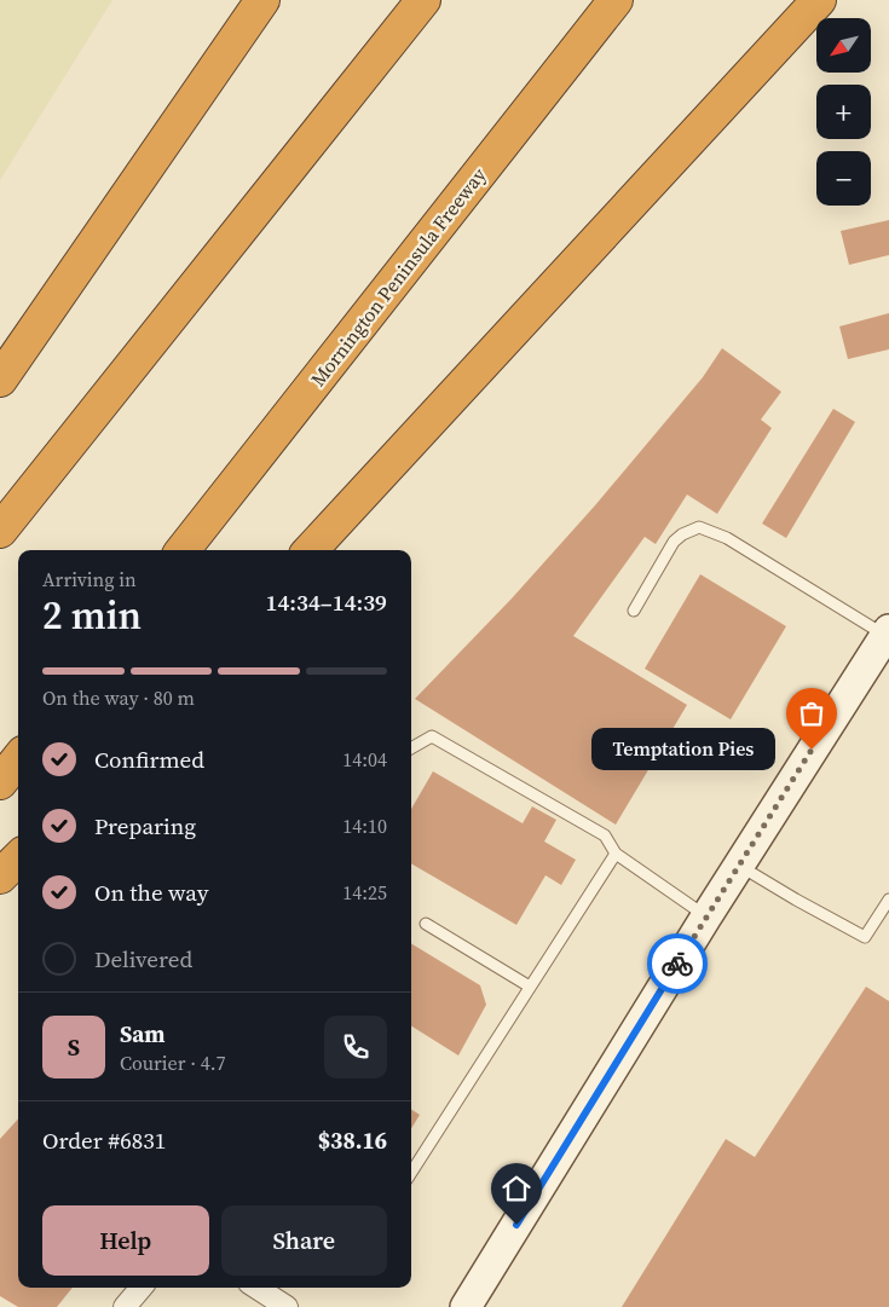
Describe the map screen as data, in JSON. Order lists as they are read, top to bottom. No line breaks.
{"streets":{"highway":["Mornington Peninsula Freeway"]},"places":["Temptation Pies"],"north":"bottom left","page":{"map_buttons":["+","−"],"heading":["2 min","Arriving in","14:34–14:39"],"panel":["Sam","Courier · 4.7","Order #6831","$38.16"],"bar":"On the way · 80 m","list":[["Confirmed","14:04"],["Preparing","14:10"],["On the way","14:25"],"Delivered"],"bubble":"Temptation Pies","round":"S","buttons":["Help","Share"]}}
